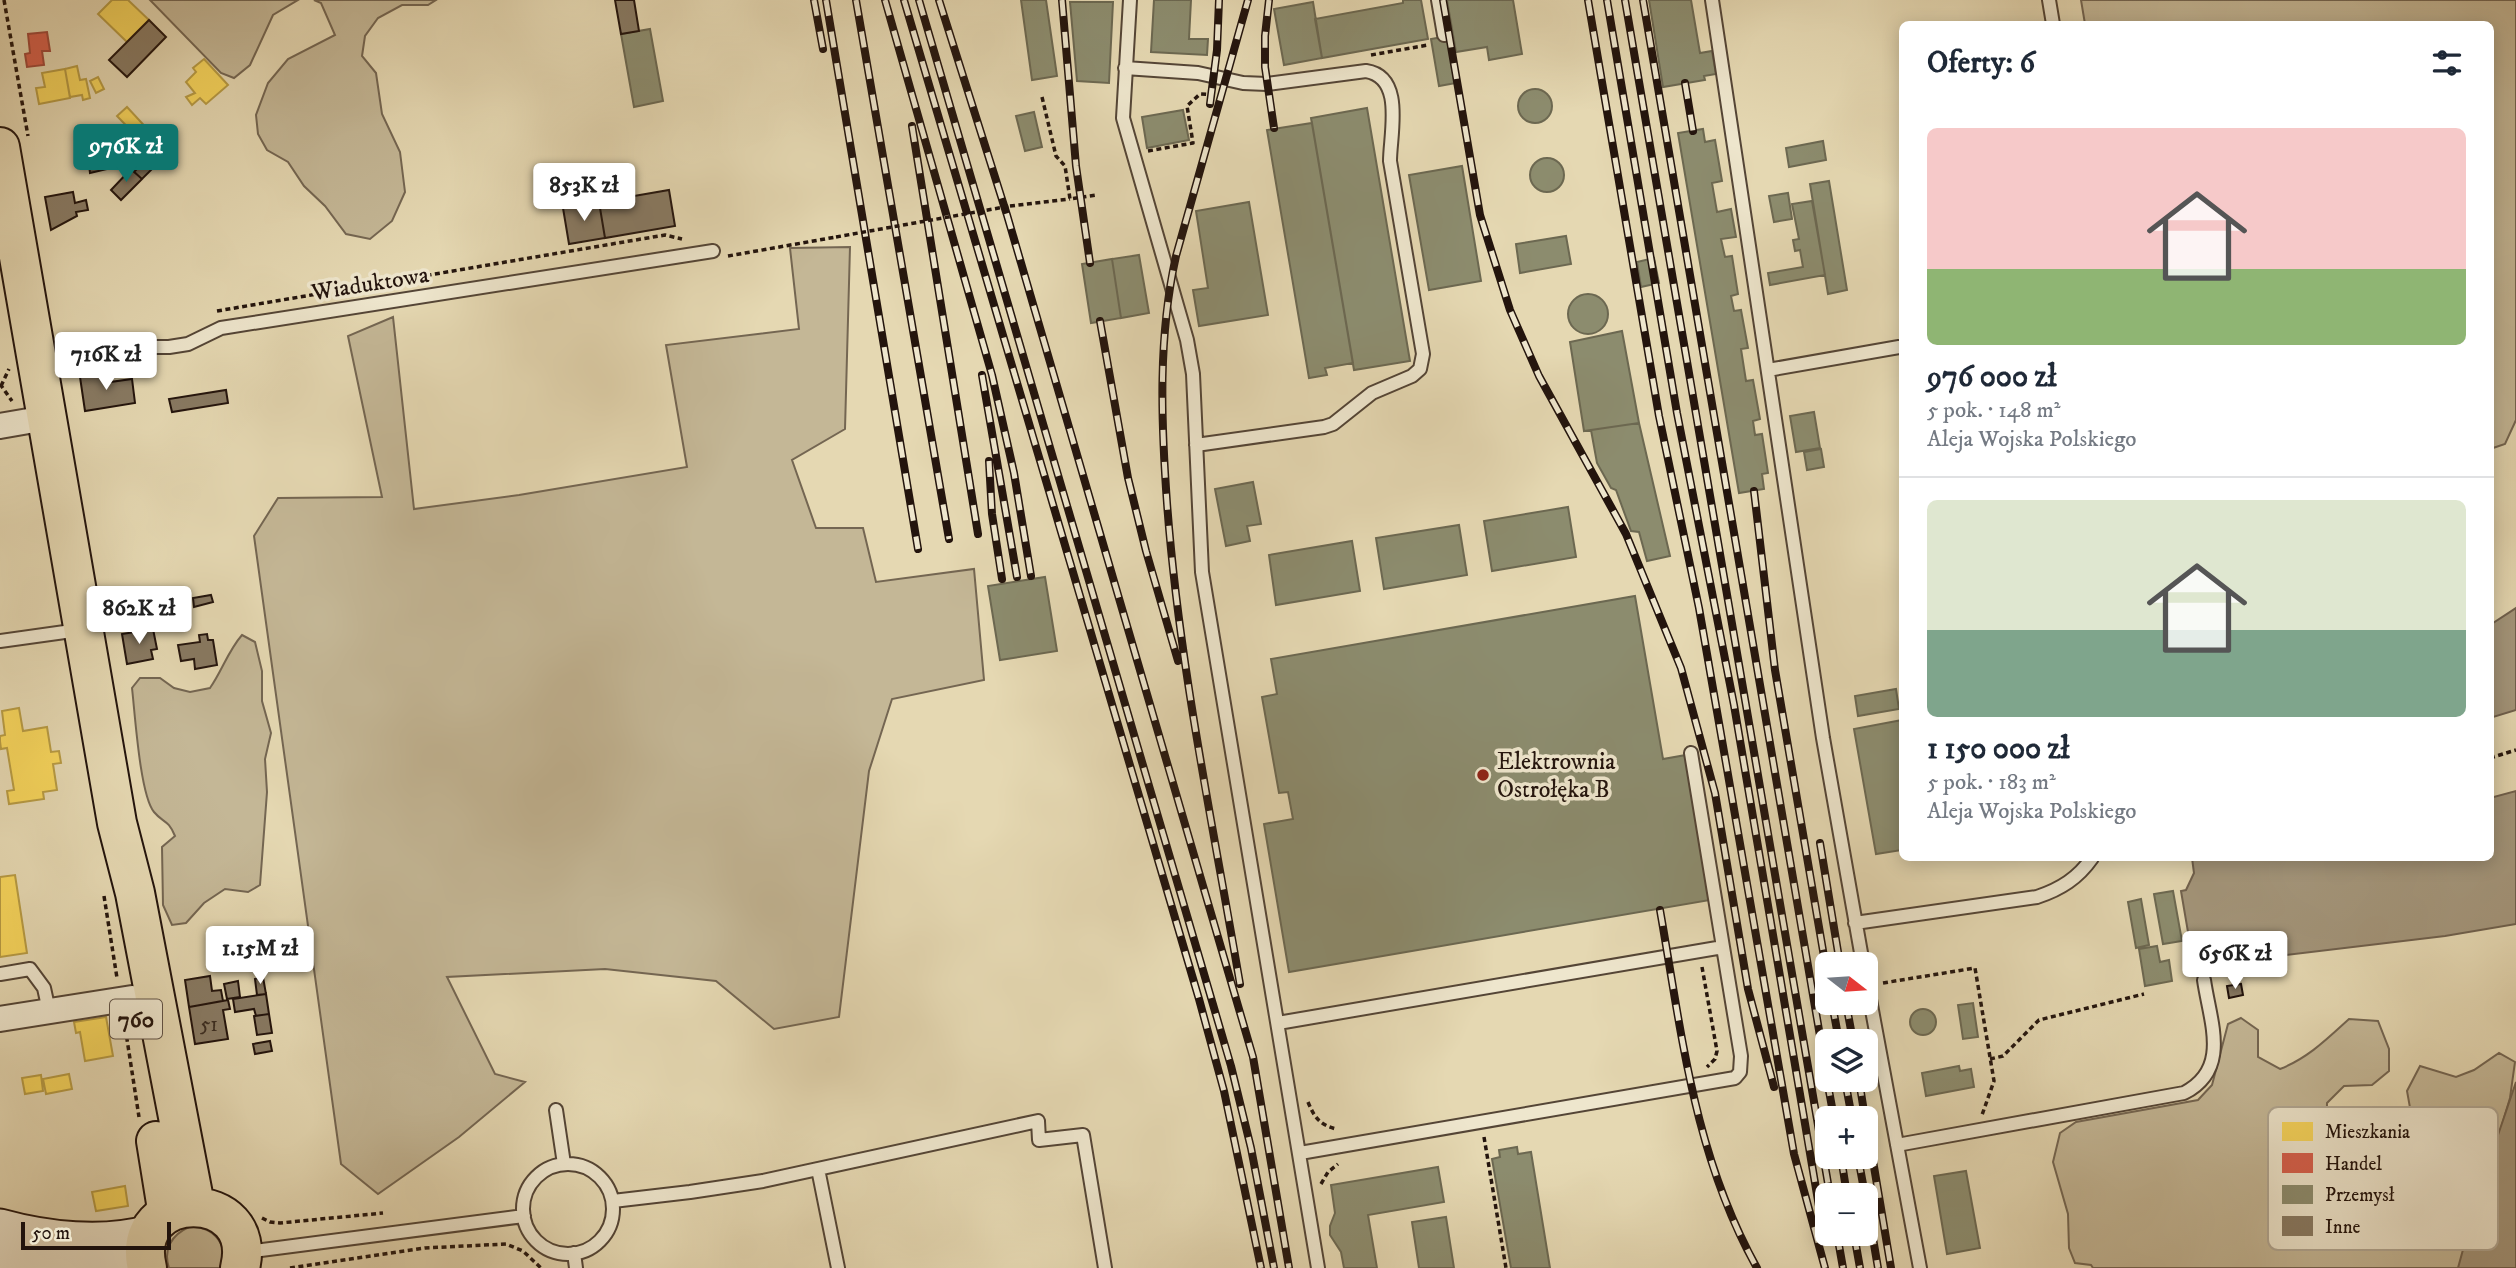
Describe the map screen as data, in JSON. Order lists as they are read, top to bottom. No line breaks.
{"streets":{"main road":["760"],"lane":["Wiaduktowa"]},"crossings":[["Wiaduktowa","760"]],"places":["Elektrownia Ostrołęka B"],"house_numbers":["51"],"legend":["Mieszkania","Handel","Przemysł","Inne"],"scale_bar":"50 m","north":"right","page":{"heading":"Oferty: 6","list":[{"name":"976 000 zł","note":"5 pok. · 148 m² · Aleja Wojska Polskiego"},{"name":"1 150 000 zł","note":"5 pok. · 183 m² · Aleja Wojska Polskiego"}],"price":["976K zł","853K zł","716K zł","862K zł","1.15M zł","656K zł"],"map_buttons":["+","−"],"scale":"50 m"}}
